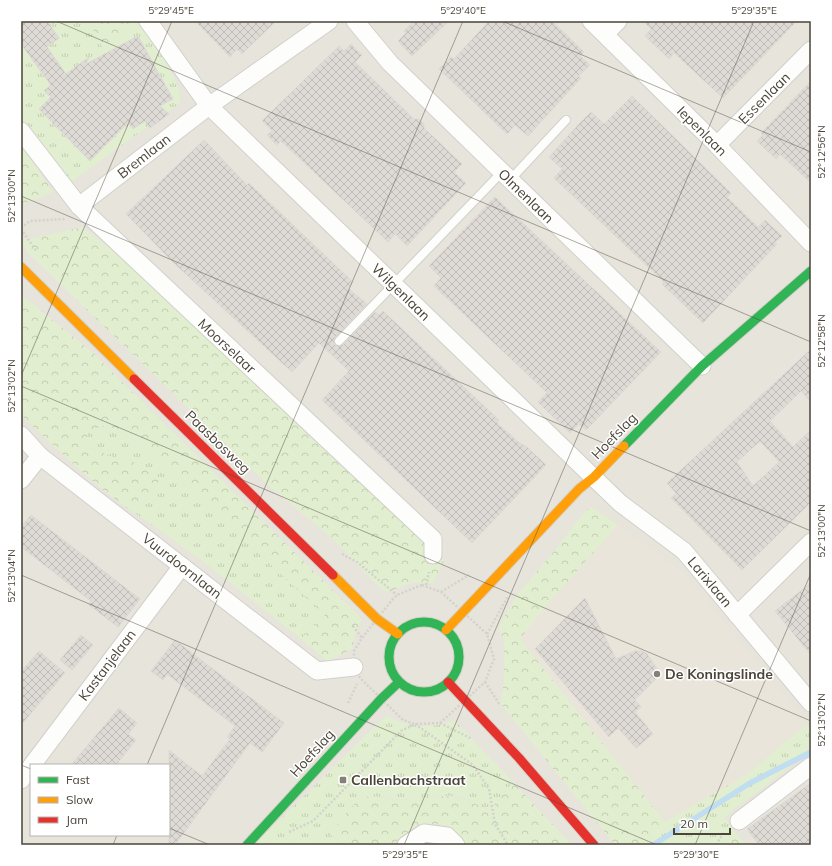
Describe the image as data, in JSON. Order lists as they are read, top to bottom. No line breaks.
{"streets":{"street":["Essenlaan","Iepenlaan","Bremlaan","Olmenlaan","Wilgenlaan","Moorselaar","Hoefslag","Paasbosweg","Vuurdoornlaan","Larixlaan","Kastanjelaan"]},"crossings":[["Essenlaan","Iepenlaan"],["Bremlaan","Wilgenlaan"],["Bremlaan","Moorselaar"],["Olmenlaan","Hoefslag"],["Wilgenlaan","Hoefslag"],["Wilgenlaan","Larixlaan"],["Hoefslag","Paasbosweg"],["Hoefslag","Larixlaan"],["Vuurdoornlaan","Kastanjelaan"]],"places":{"other":["De Koningslinde"],"transit":["Callenbachstraat"]},"legend":["Fast","Slow","Jam"],"scale_bar":"20 m","coordinates":["5°29'45\"E","5°29'40\"E","5°29'35\"E","52°12'56\"N","52°13'00\"N","52°12'58\"N","52°13'02\"N","52°13'04\"N","5°29'30\"E"]}
